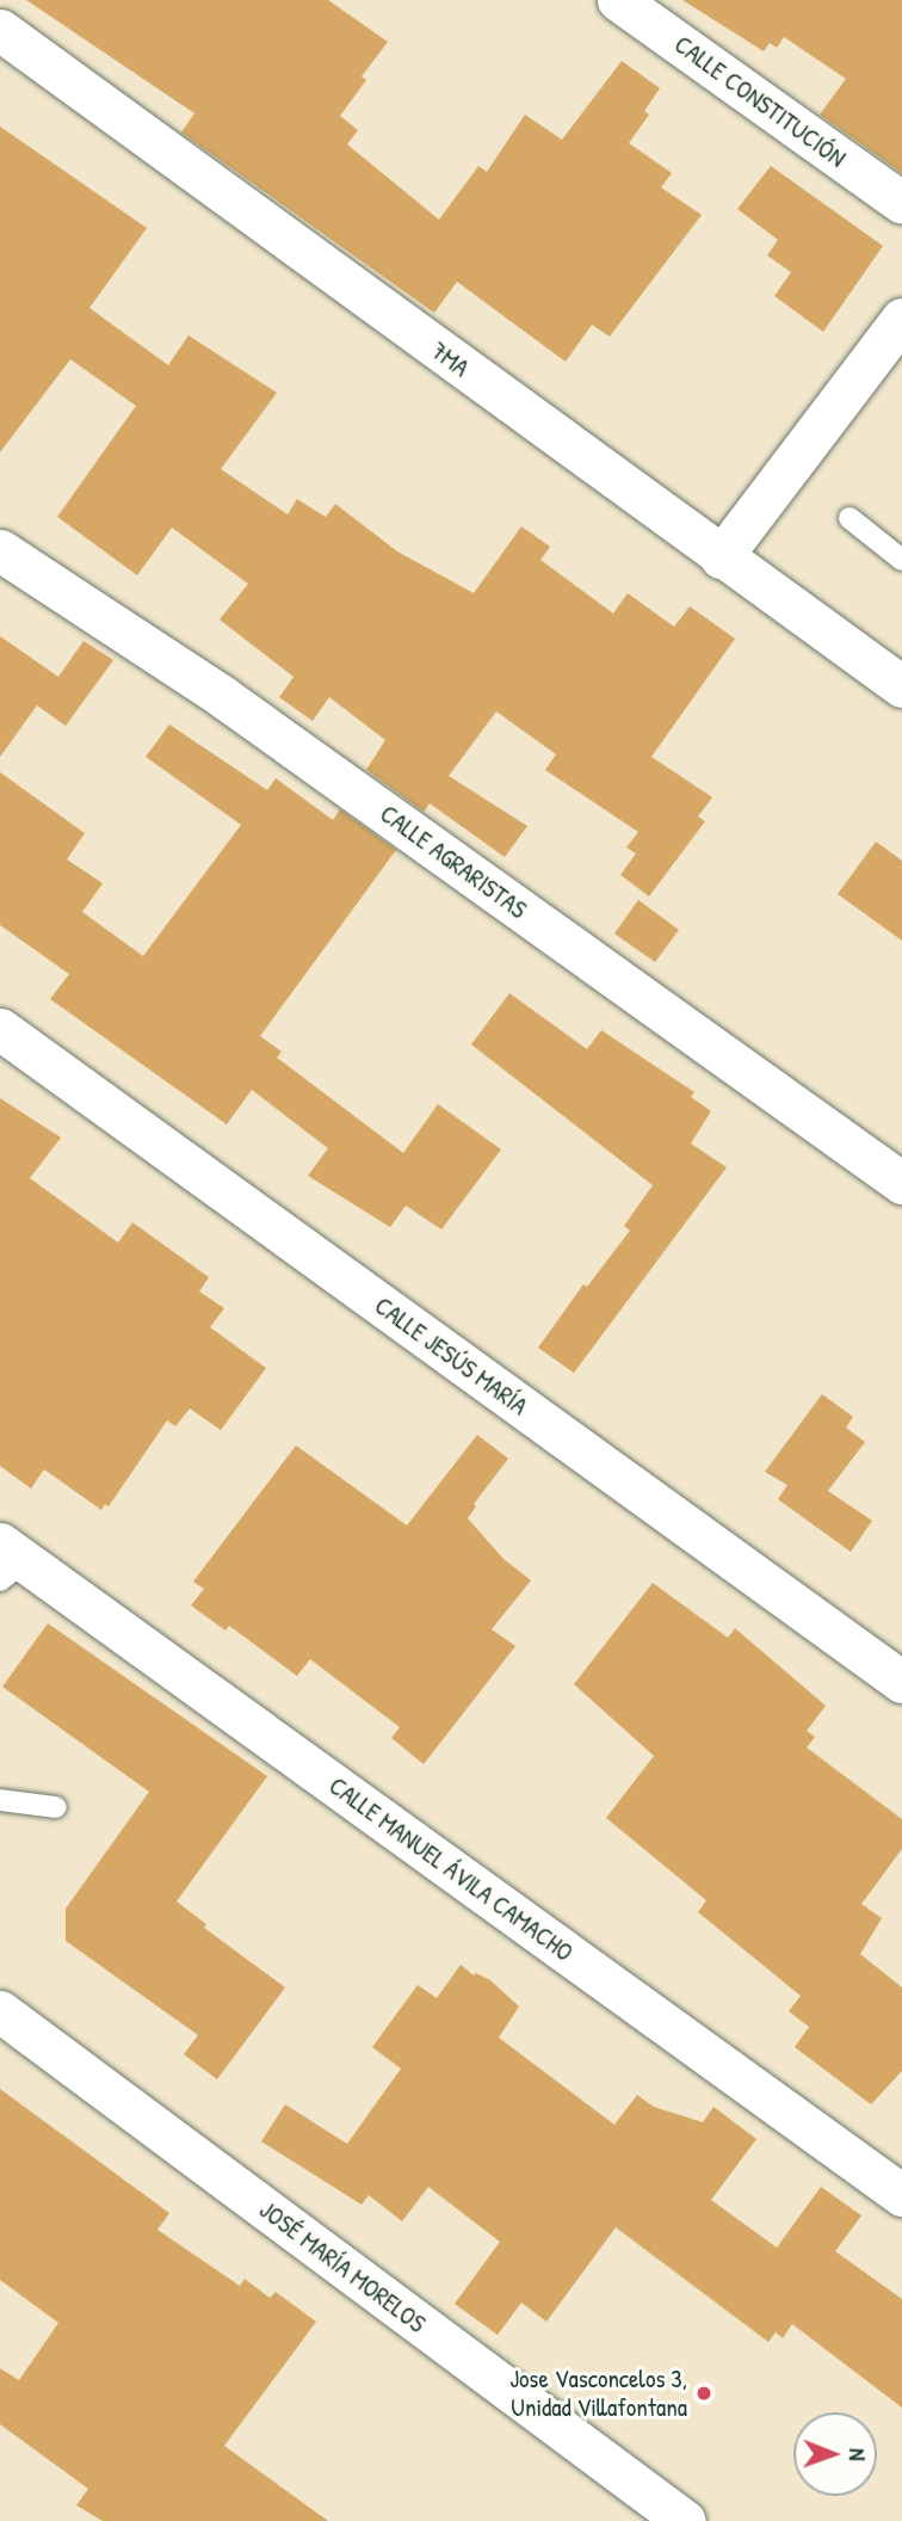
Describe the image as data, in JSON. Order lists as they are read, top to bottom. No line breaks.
{"streets":{"street":["CALLE CONSTITUCIÓN","7MA","CALLE AGRARISTAS","CALLE JESÚS MARÍA","CALLE MANUEL ÁVILA CAMACHO","JOSÉ MARÍA MORELOS"]},"places":["Jose Vasconcelos 3, Unidad Villafontana"],"north":"right"}
